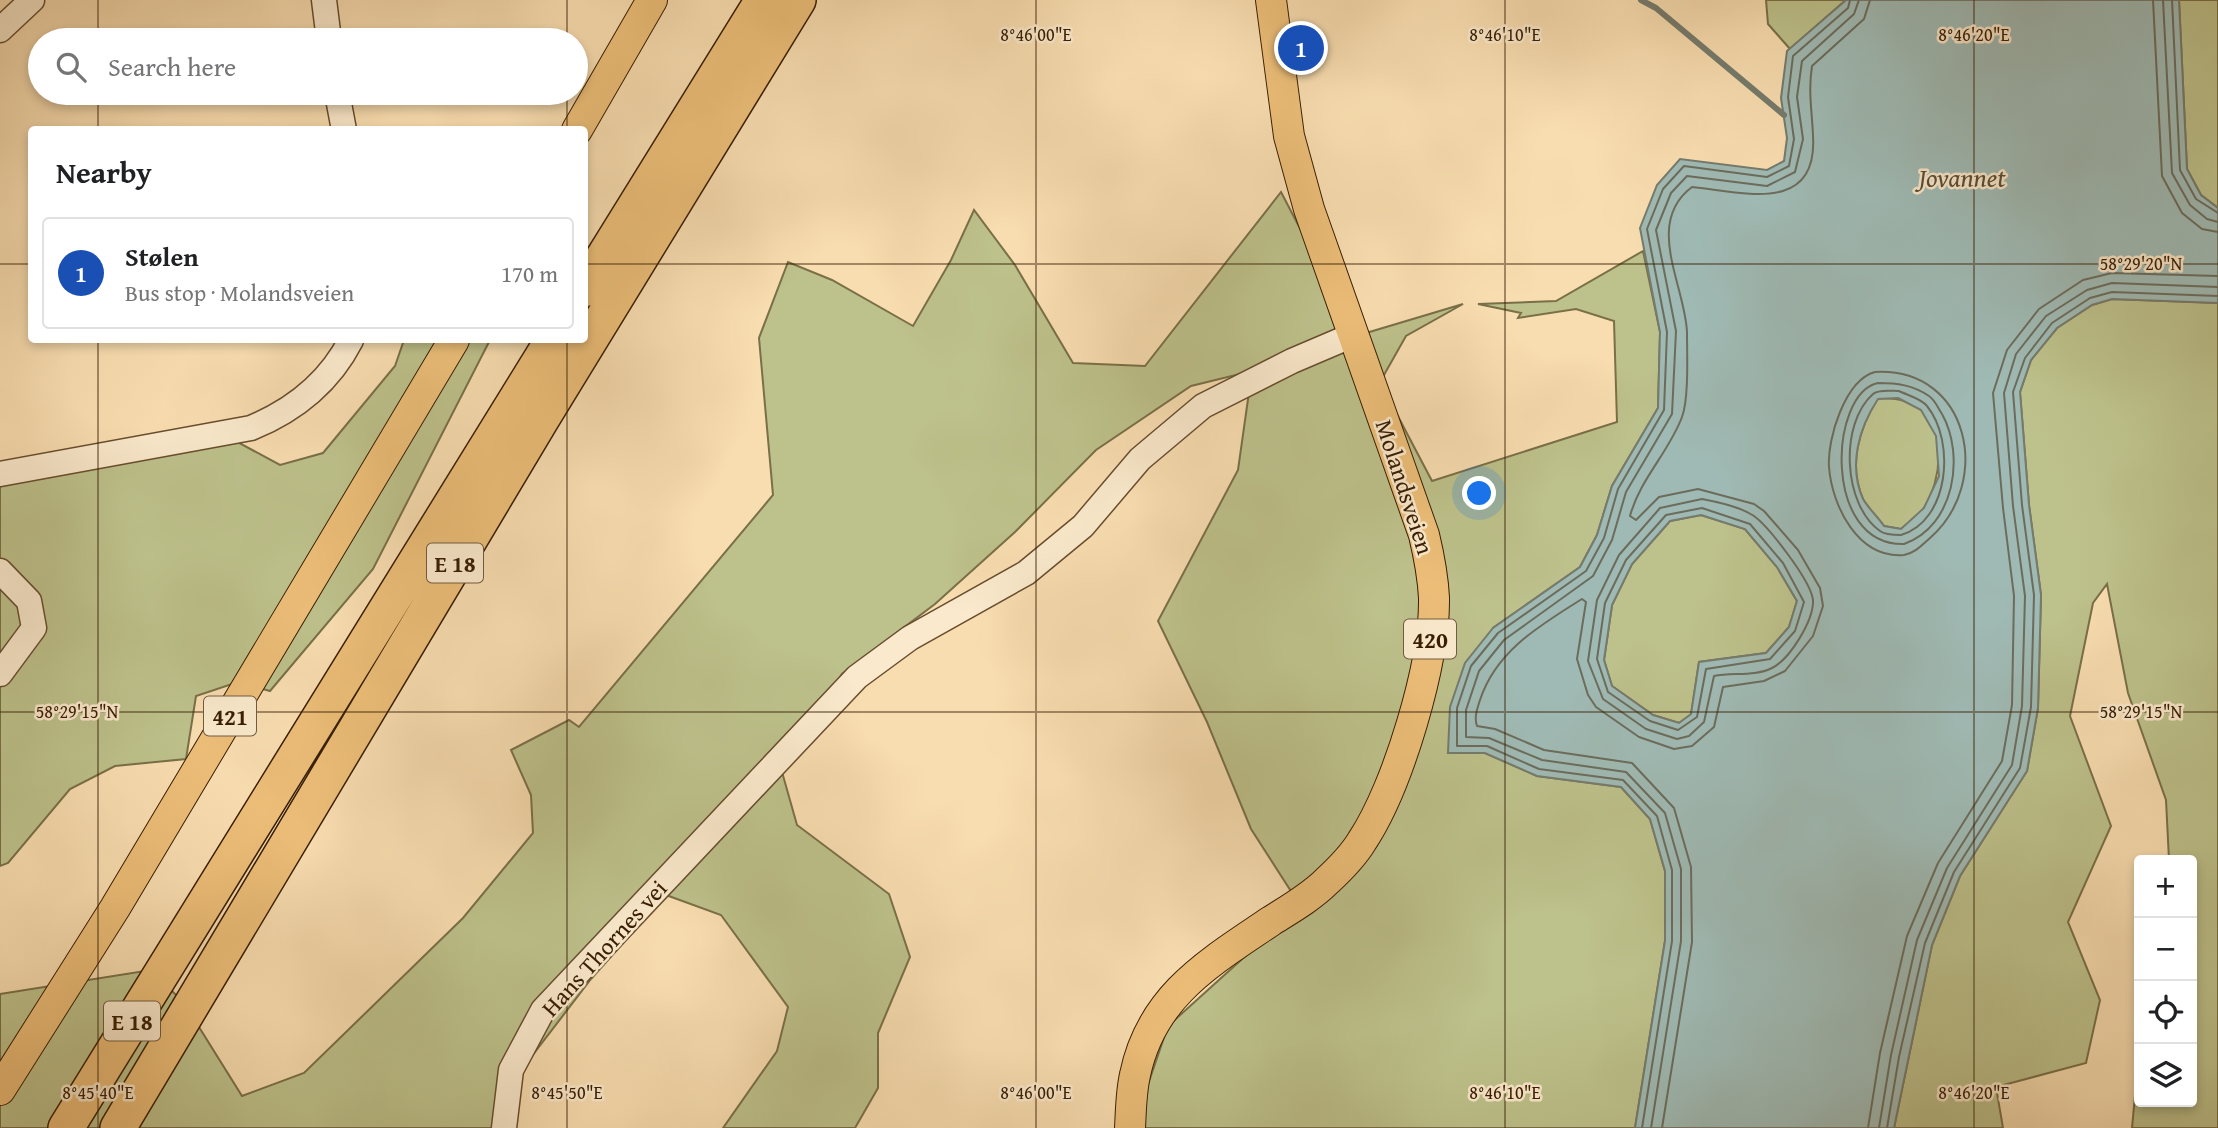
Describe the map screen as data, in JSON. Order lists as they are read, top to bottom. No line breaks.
{"streets":{"highway":["E 18"],"main road":["Molandsveien","420","421"],"street":["Hans Thornes vei"]},"crossings":[["Molandsveien","Hans Thornes vei"]],"water":["Jovannet"],"page":{"pins":"1","search":"Search here","heading":"Nearby","list":[{"mark":"1","name":"Stølen","note":"Bus stop · Molandsveien","value":"170 m"}],"map_buttons":["+","−"]},"coordinates":["8°46'00\"E","8°46'10\"E","8°46'20\"E","58°29'20\"N","58°29'15\"N","8°45'40\"E","8°45'50\"E"]}
